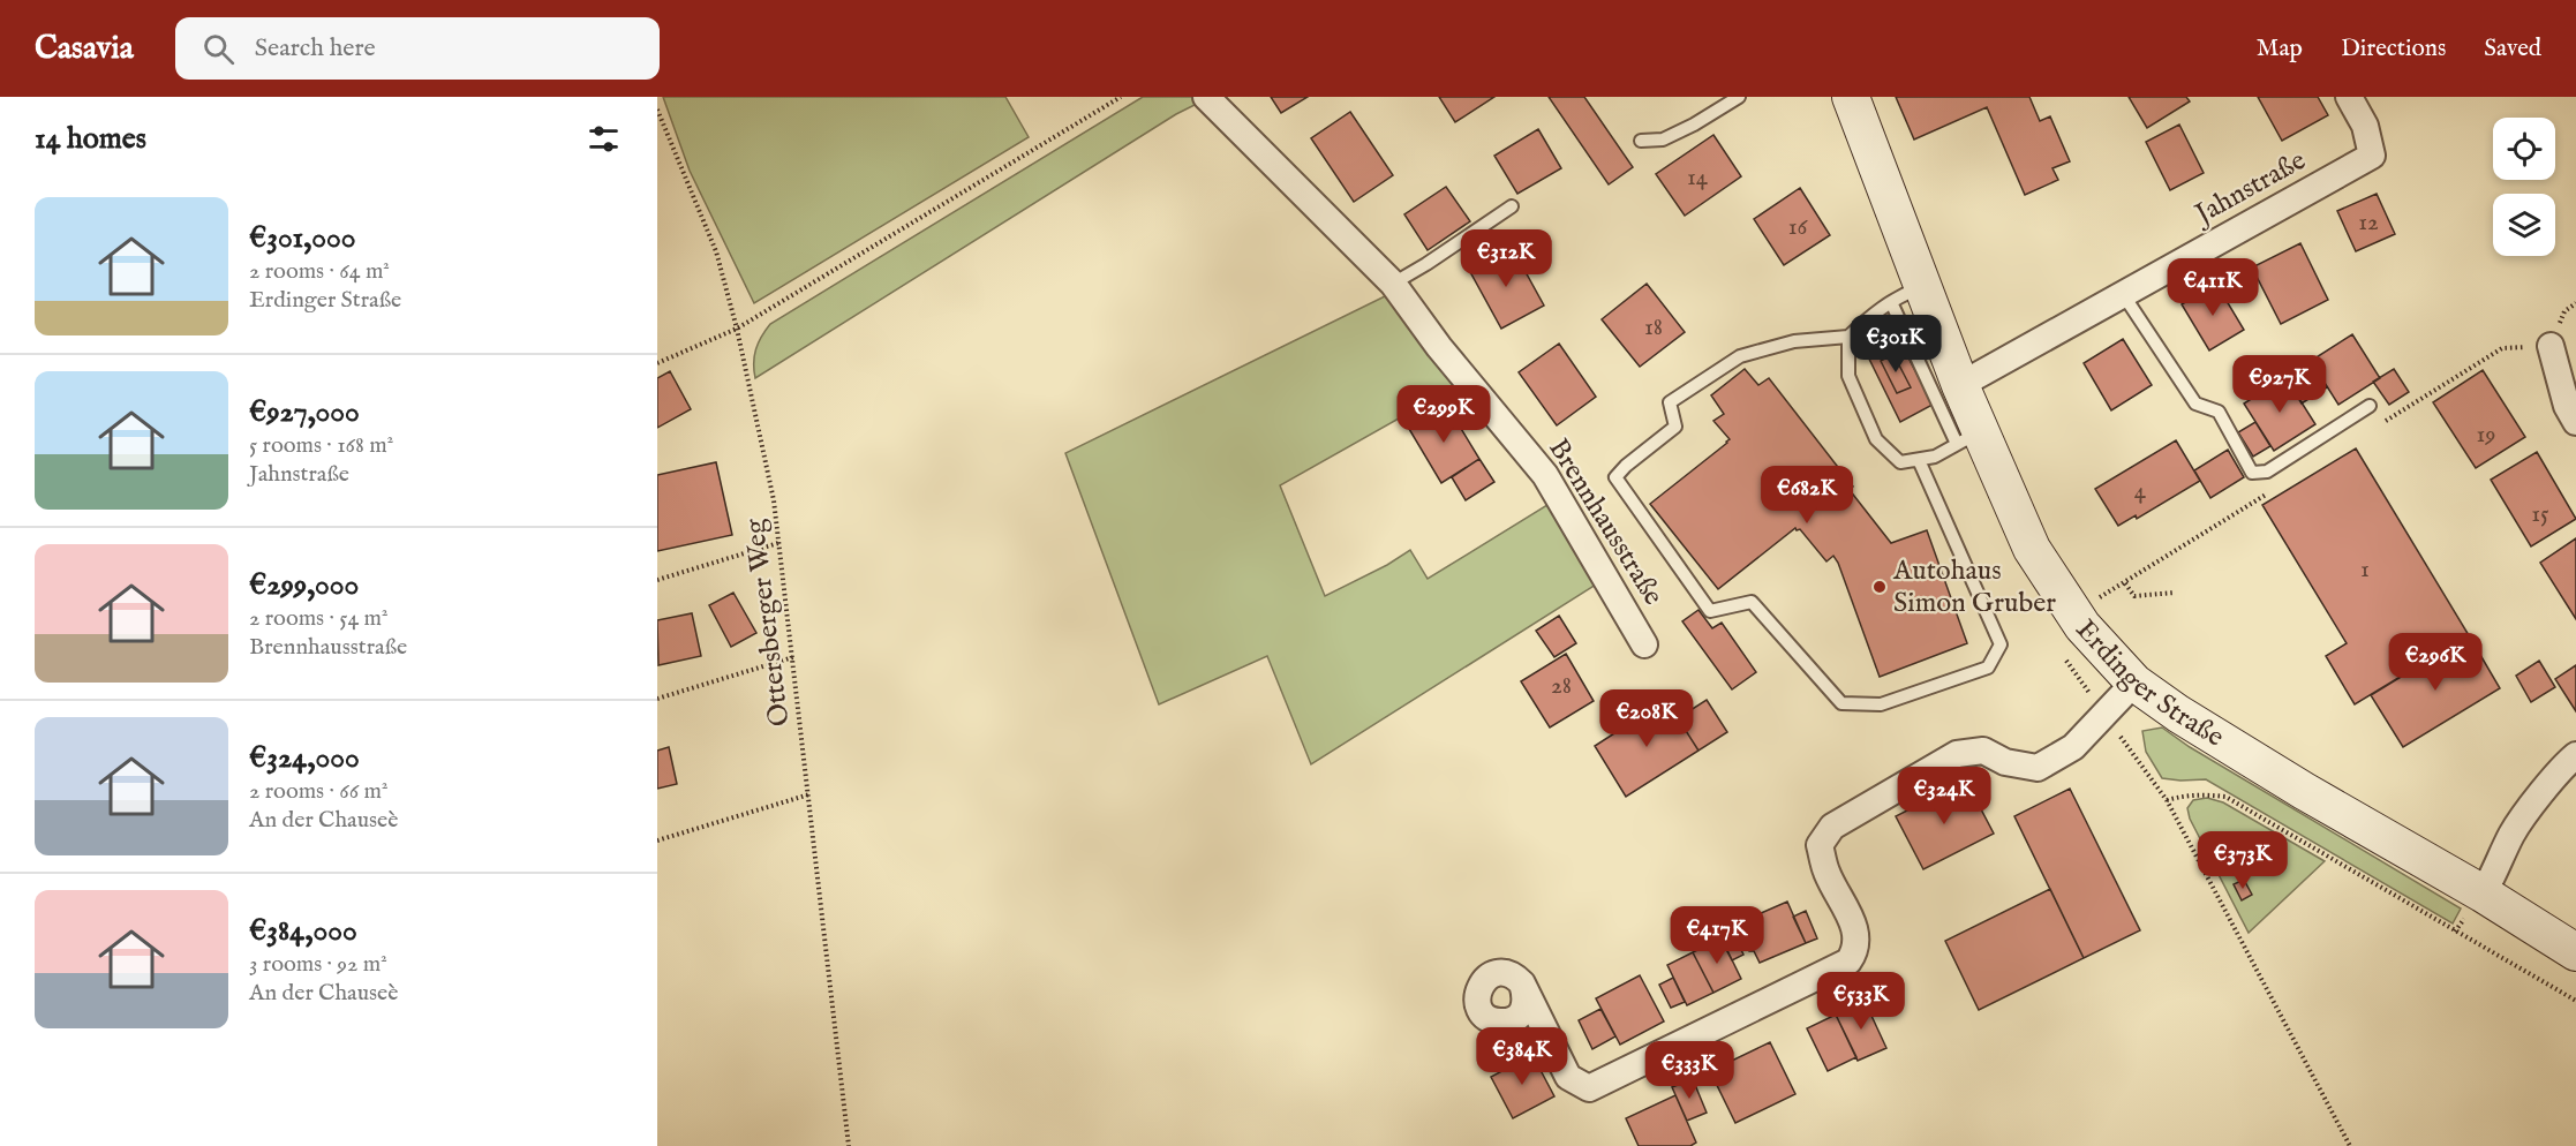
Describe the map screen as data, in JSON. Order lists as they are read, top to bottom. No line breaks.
{"streets":{"main road":["Erdinger Straße"],"street":["Jahnstraße","Brennhausstraße"],"path":["Ottersberger Weg"]},"crossings":[["Jahnstraße","Erdinger Straße"]],"places":["Autohaus Simon Gruber"],"house_numbers":["14","12","16","18","19","4","15","1","28"],"page":{"header":"Casavia","search":"Search here","nav":["Map","Directions","Saved"],"heading":"14 homes","list":[{"name":"€301,000","note":"2 rooms · 64 m² · Erdinger Straße"},{"name":"€927,000","note":"5 rooms · 168 m² · Jahnstraße"},{"name":"€299,000","note":"2 rooms · 54 m² · Brennhausstraße"},{"name":"€324,000","note":"2 rooms · 66 m² · An der Chauseè"},{"name":"€384,000","note":"3 rooms · 92 m² · An der Chauseè"}],"price":["€312K","€411K","€301K","€927K","€299K","€682K","€296K","€208K","€324K","€373K","€417K","€533K","€384K","€333K"]}}
